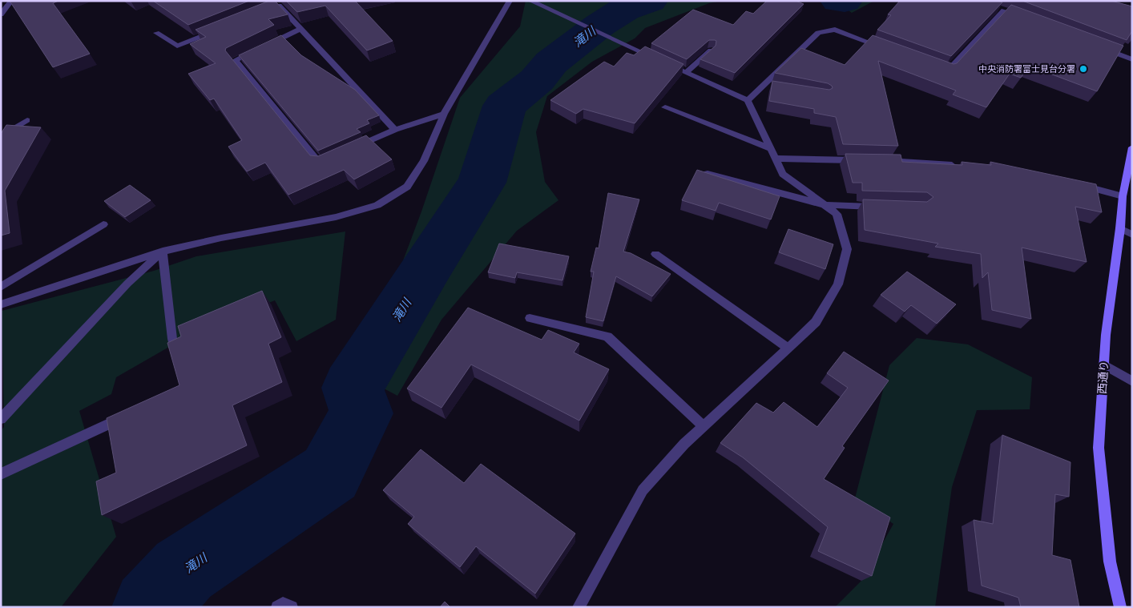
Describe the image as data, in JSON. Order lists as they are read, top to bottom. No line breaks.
{"streets":{"street":["西通り"]},"water":["滝川"],"places":["中央消防署富士見台分署"]}
